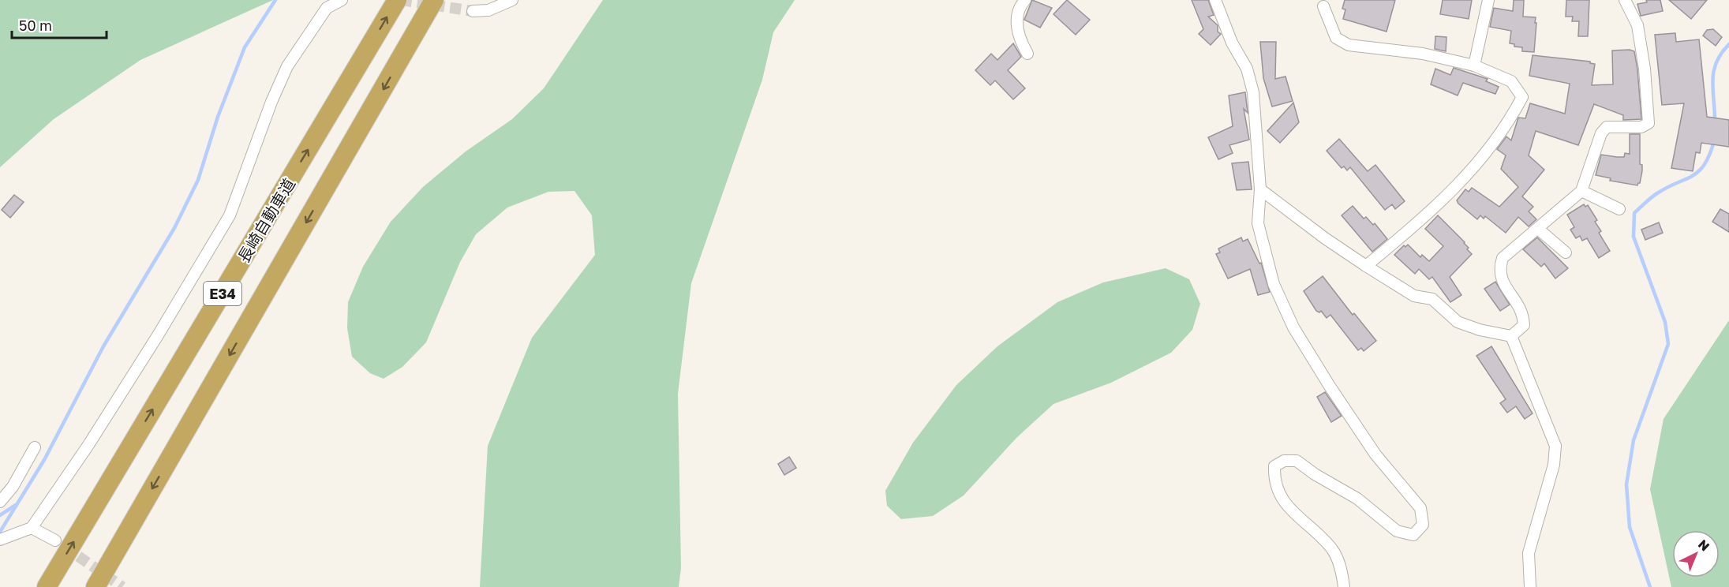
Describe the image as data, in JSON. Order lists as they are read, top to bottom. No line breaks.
{"streets":{"highway":["長崎自動車道","E34"]},"scale_bar":"50 m","north":"top right"}
